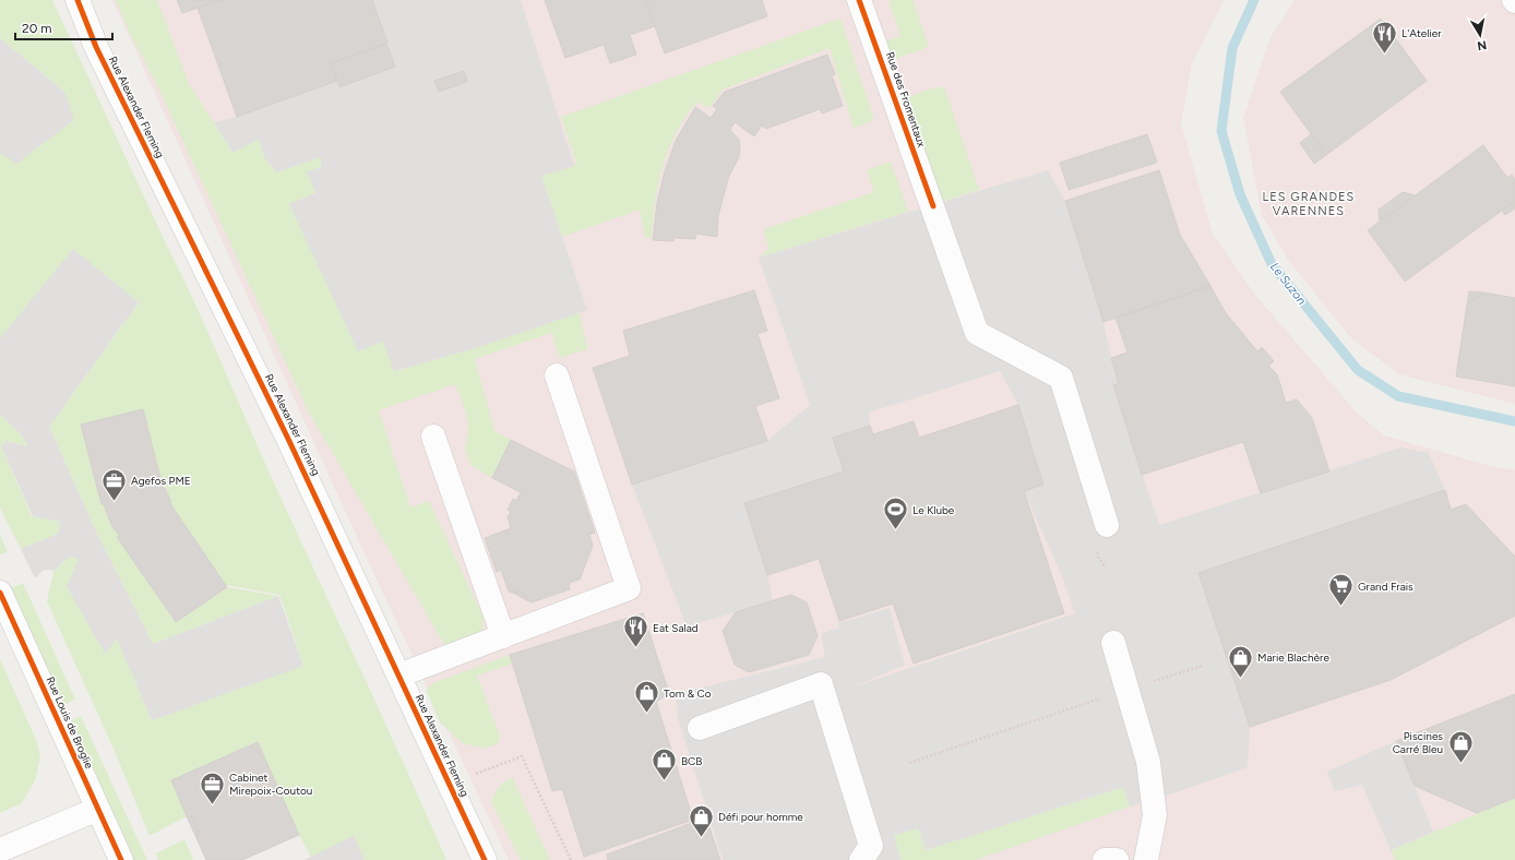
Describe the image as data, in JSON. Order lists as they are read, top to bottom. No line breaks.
{"streets":{"street":["Rue des Fromentaux","Rue Alexander Fleming","Rue Louis de Broglie"]},"districts":["LES GRANDES VARENNES"],"water":["Le Suzon"],"places":{"restaurant":["L'Atelier","Eat Salad"],"office":["Agefos PME","Cabinet Mirepoix-Coutou"],"sports":["Le Klube"],"supermarket":["Grand Frais"],"shop":["Marie Blachère","Tom & Co","Piscines Carré Bleu","BCB","Défi pour homme"]},"scale_bar":"20 m","north":"bottom"}
